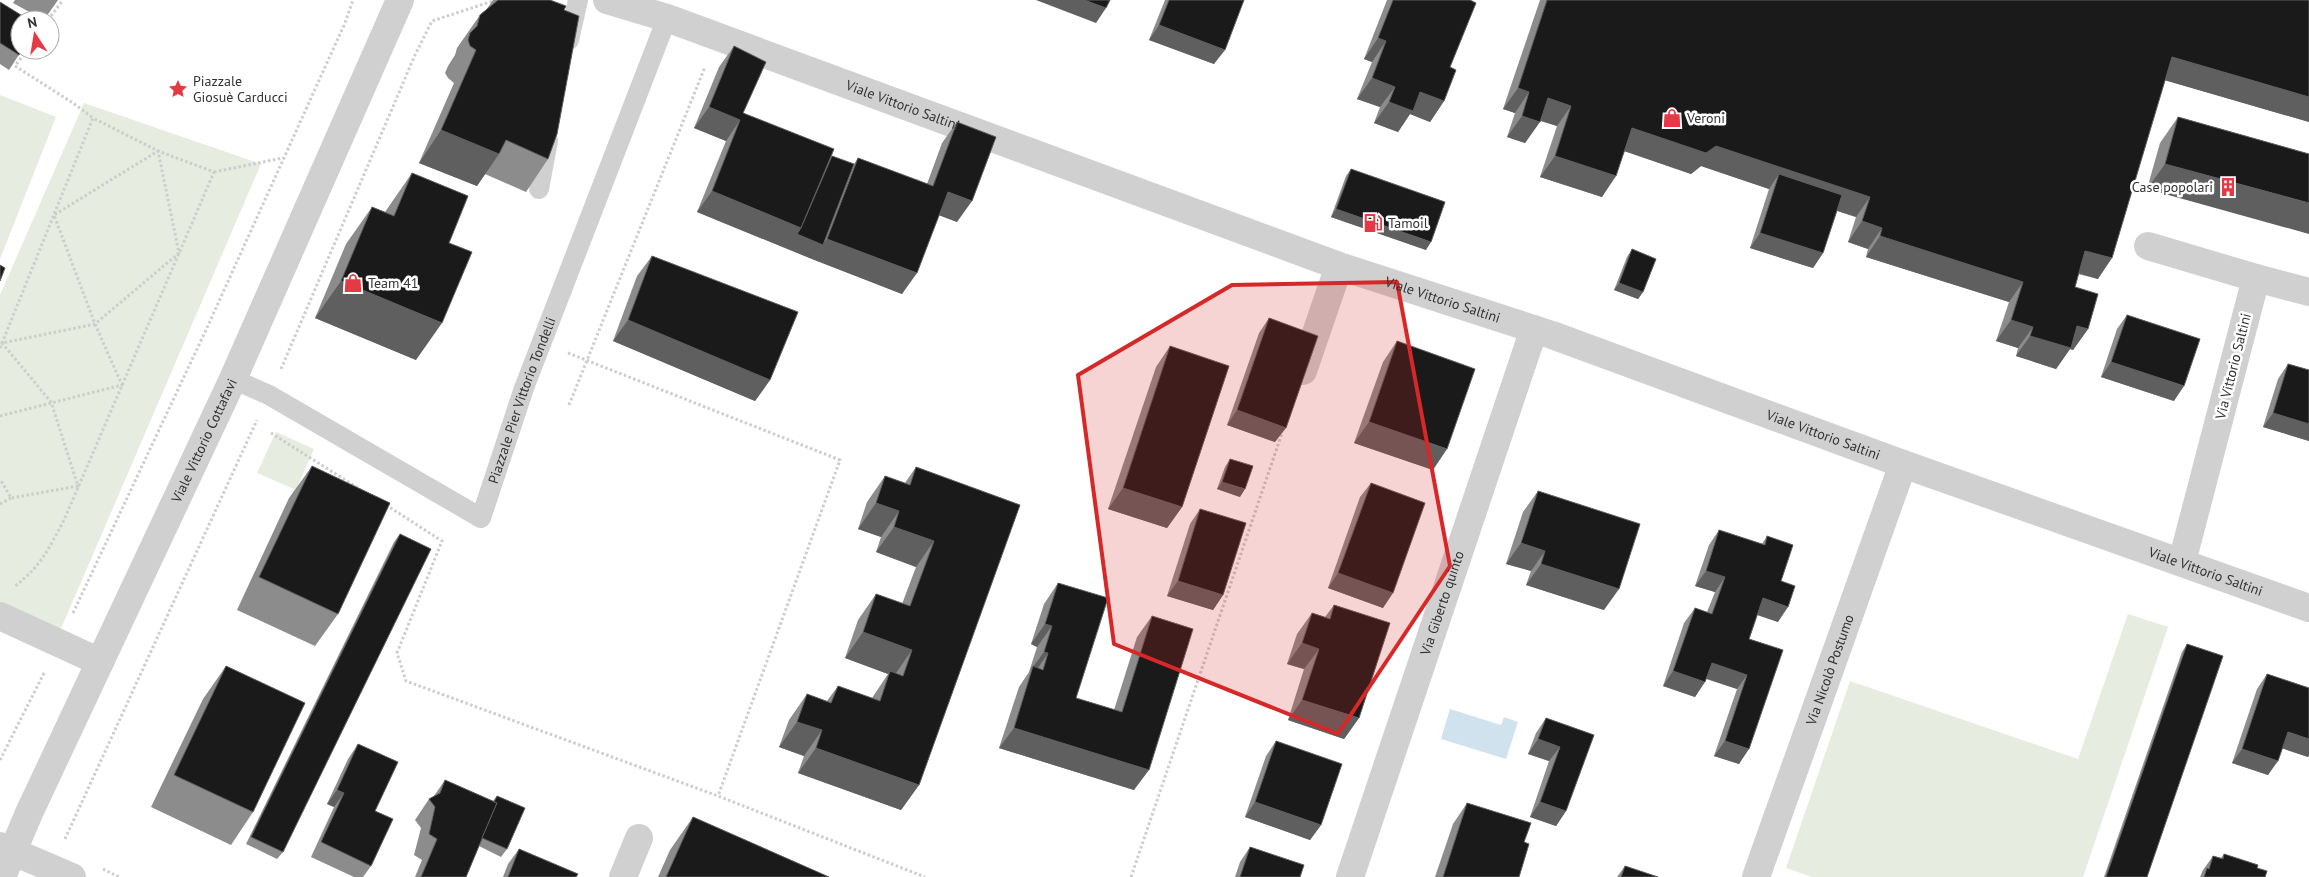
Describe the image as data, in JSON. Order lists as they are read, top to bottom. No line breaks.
{"streets":{"street":["Viale Vittorio Saltini","Via Vittorio Saltini","Viale Vittorio Cottafavi","Via Giberto quinto","Via Nicolò Postumo"],"lane":["Piazzale Pier Vittorio Tondelli"]},"crossings":[["Viale Vittorio Saltini","Via Vittorio Saltini"],["Viale Vittorio Saltini","Piazzale Pier Vittorio Tondelli"],["Viale Vittorio Saltini","Via Giberto quinto"],["Viale Vittorio Saltini","Via Nicolò Postumo"],["Piazzale Pier Vittorio Tondelli","Viale Vittorio Cottafavi"]],"places":{"place":["Piazzale Giosuè Carducci"],"shop":["Veroni","Team 41"],"building":["Case popolari"],"fuel station":["Tamoil"]},"north":"top"}
